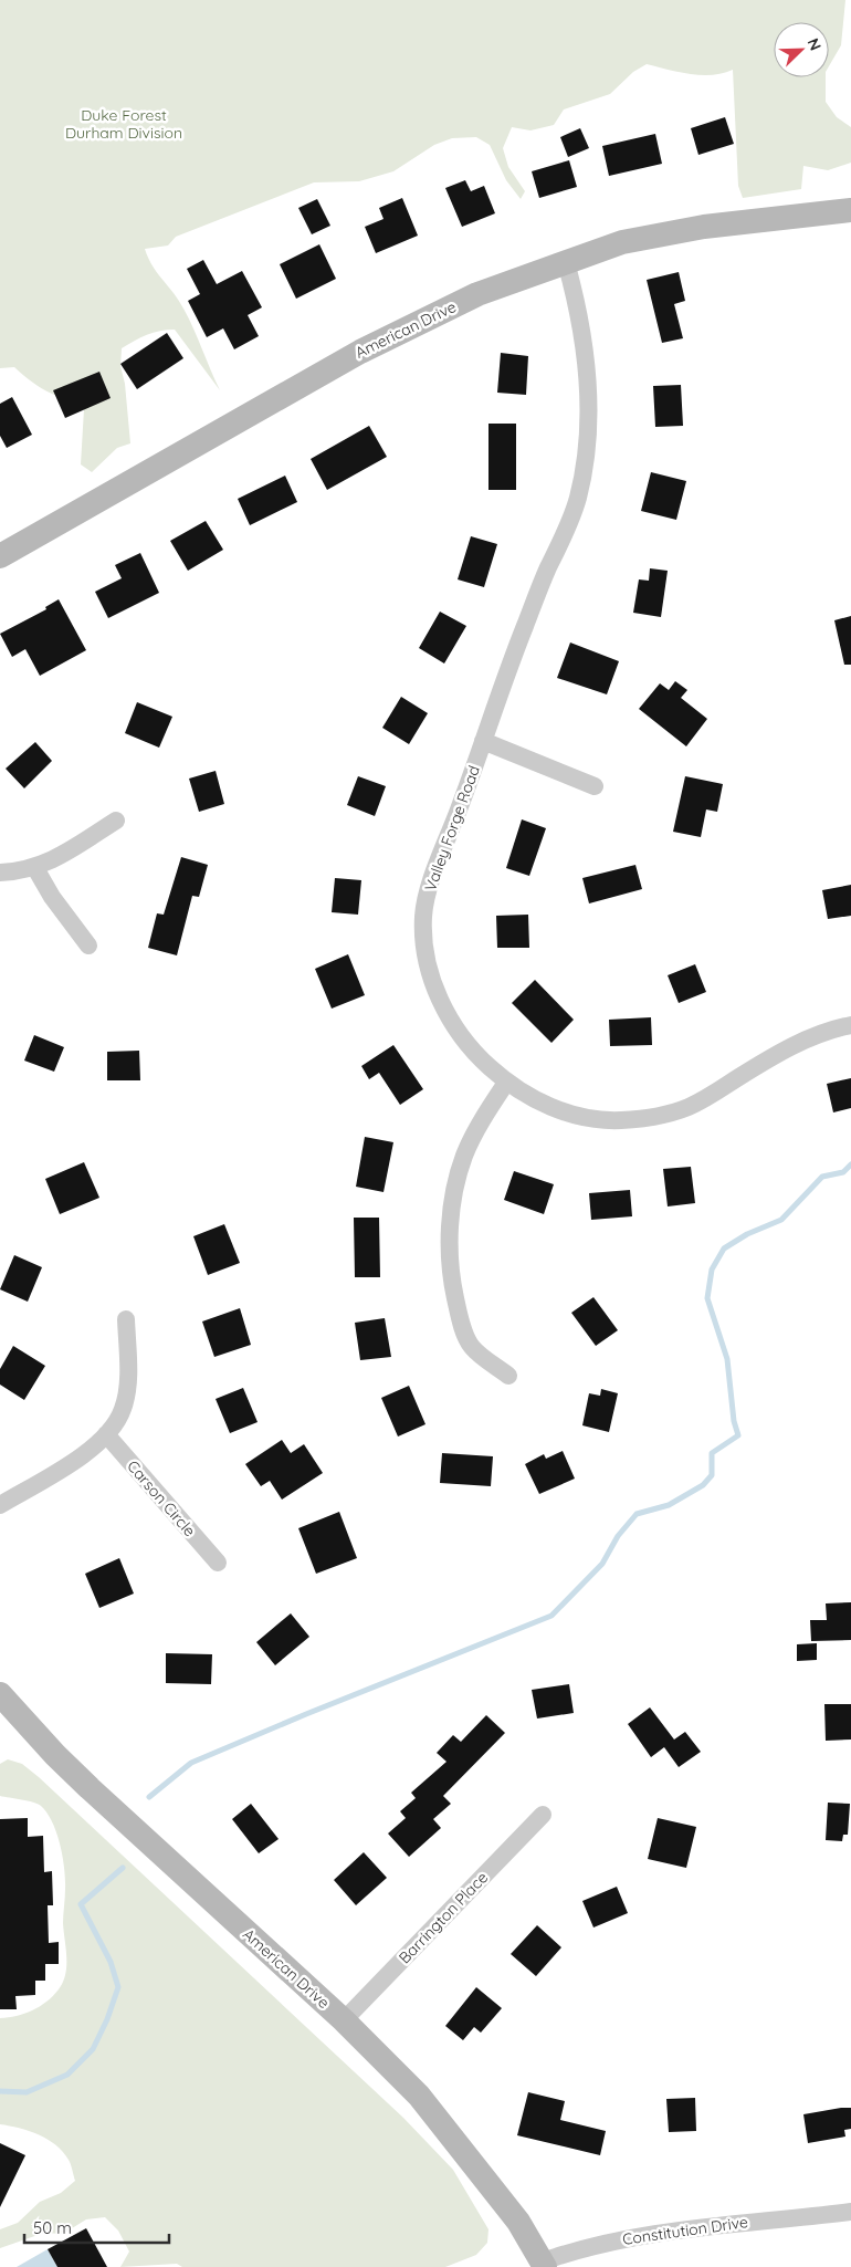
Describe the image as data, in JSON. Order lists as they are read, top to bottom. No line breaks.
{"streets":{"street":["American Drive","Valley Forge Road","Carson Circle","Barrington Place","Constitution Drive"]},"crossings":[["American Drive","Valley Forge Road"],["American Drive","Barrington Place"],["American Drive","Constitution Drive"]],"parks":["Duke Forest Durham Division"],"scale_bar":"50 m","north":"top right"}
